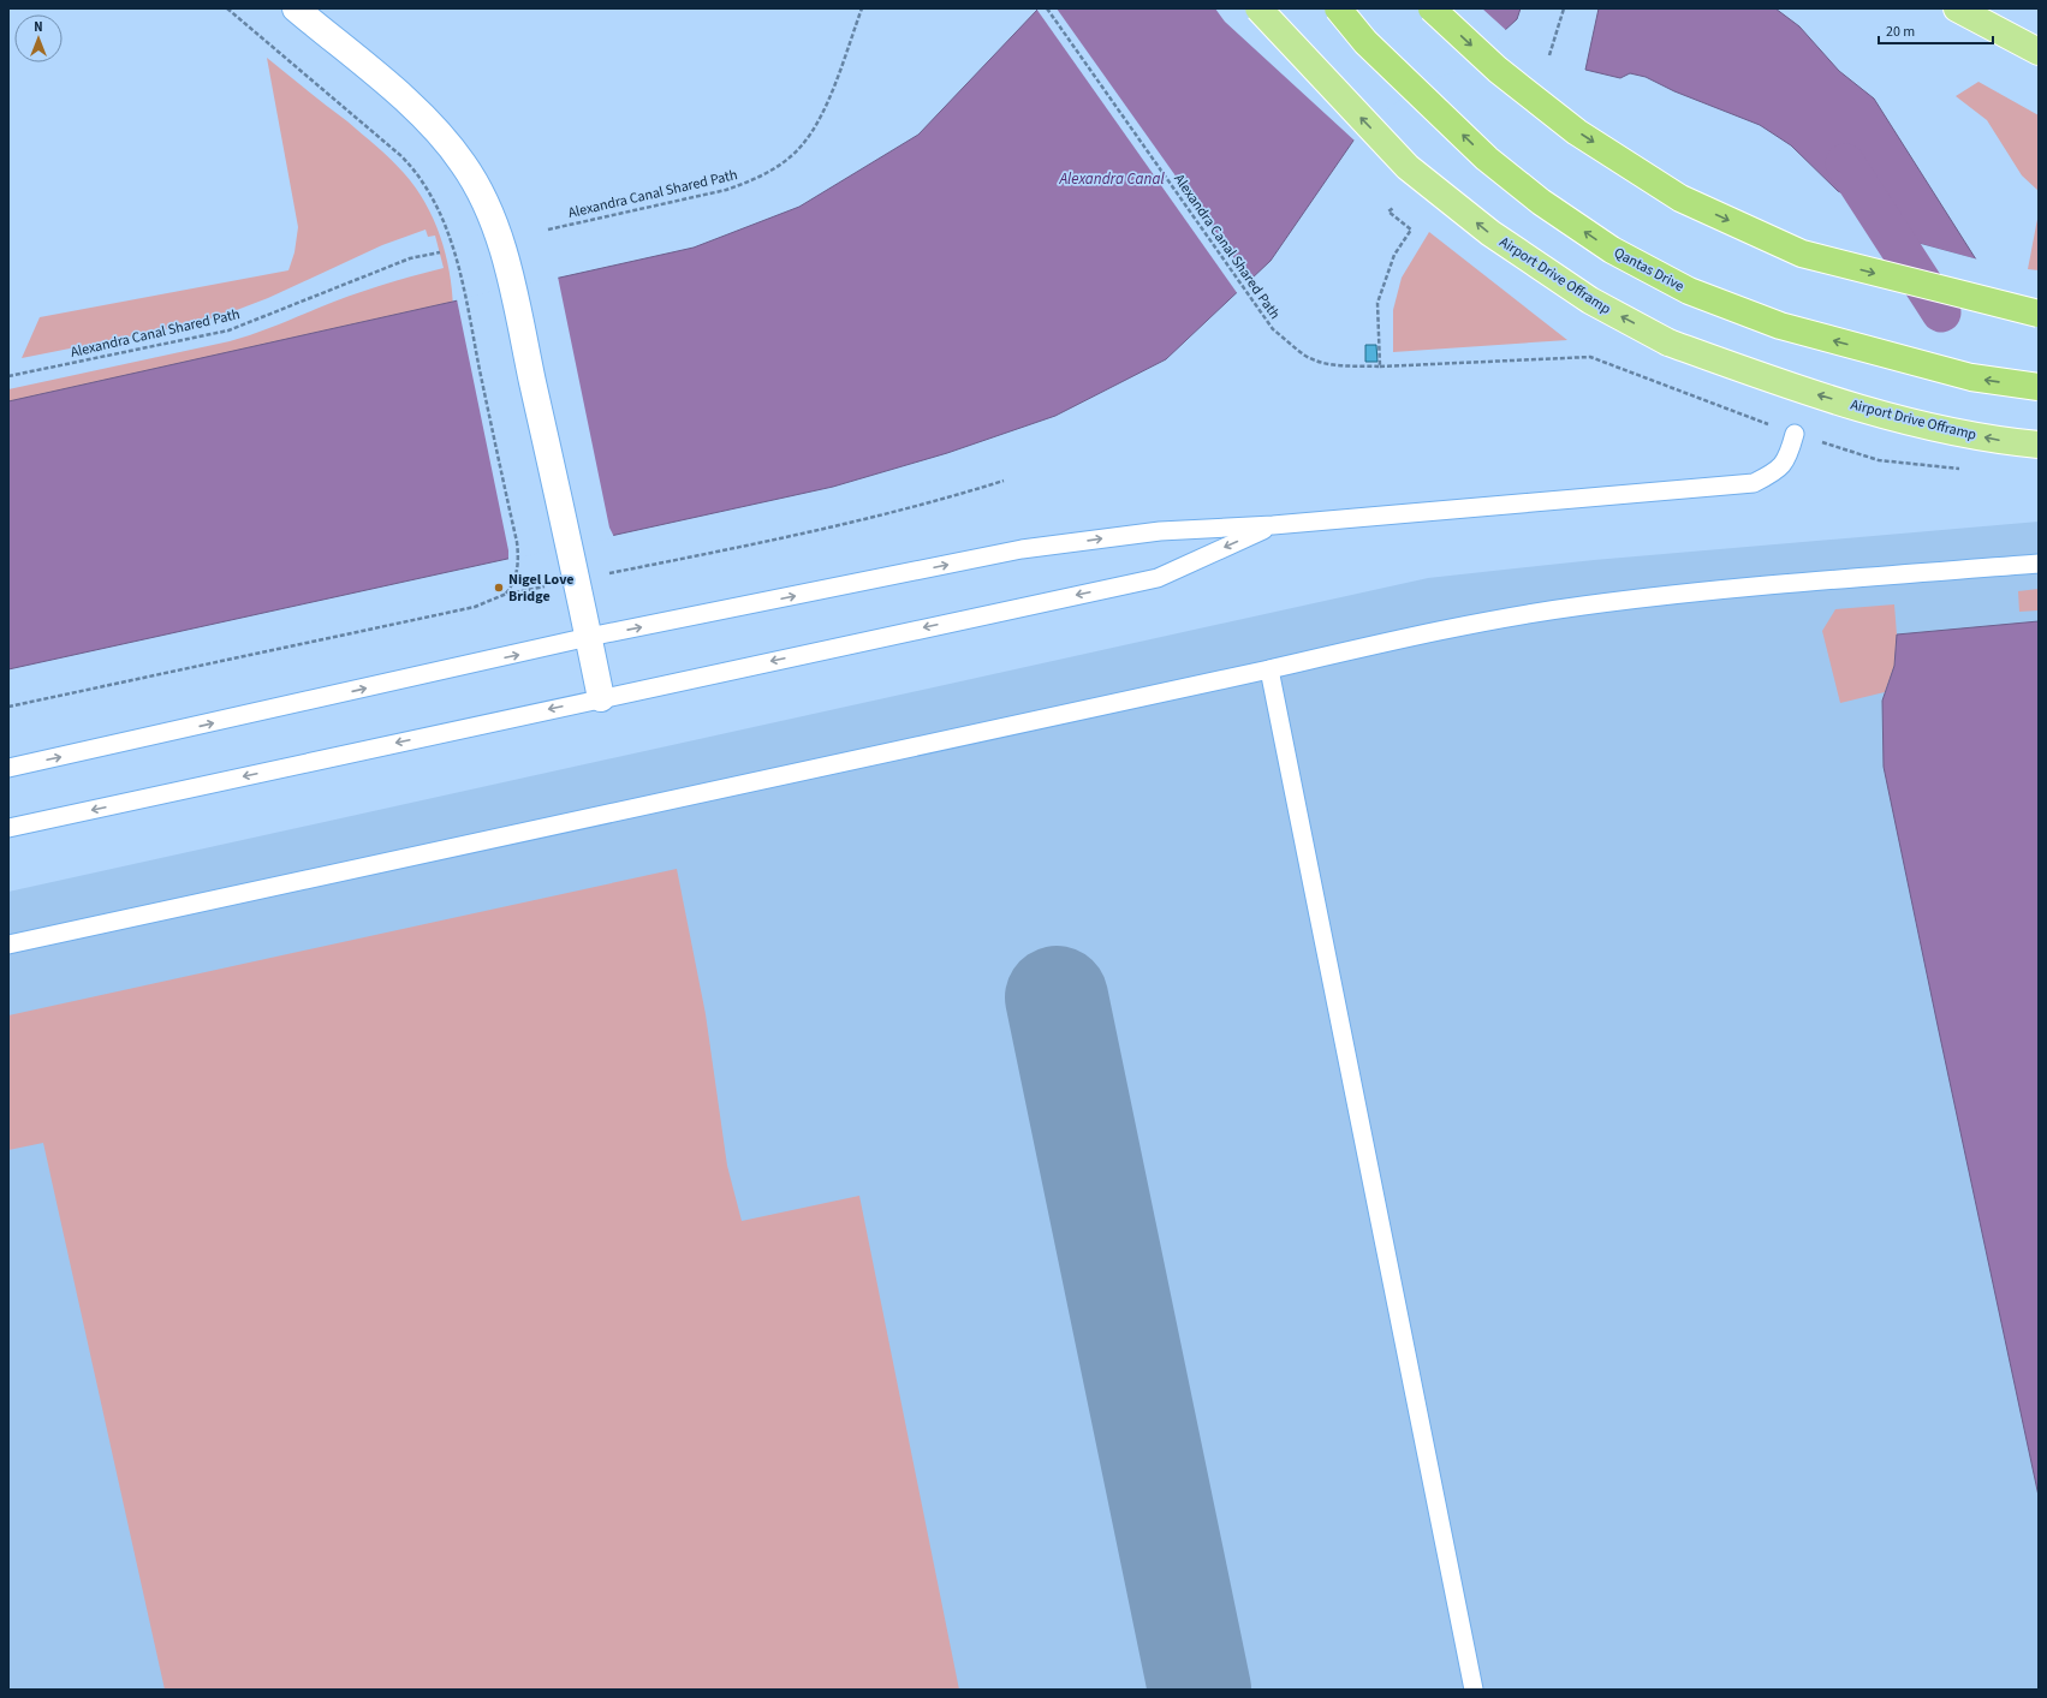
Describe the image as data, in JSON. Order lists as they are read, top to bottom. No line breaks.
{"streets":{"highway":["Qantas Drive","Airport Drive Offramp"],"path":["Alexandra Canal Shared Path"]},"water":["Alexandra Canal"],"places":["Nigel Love Bridge"],"scale_bar":"20 m","north":"top"}
